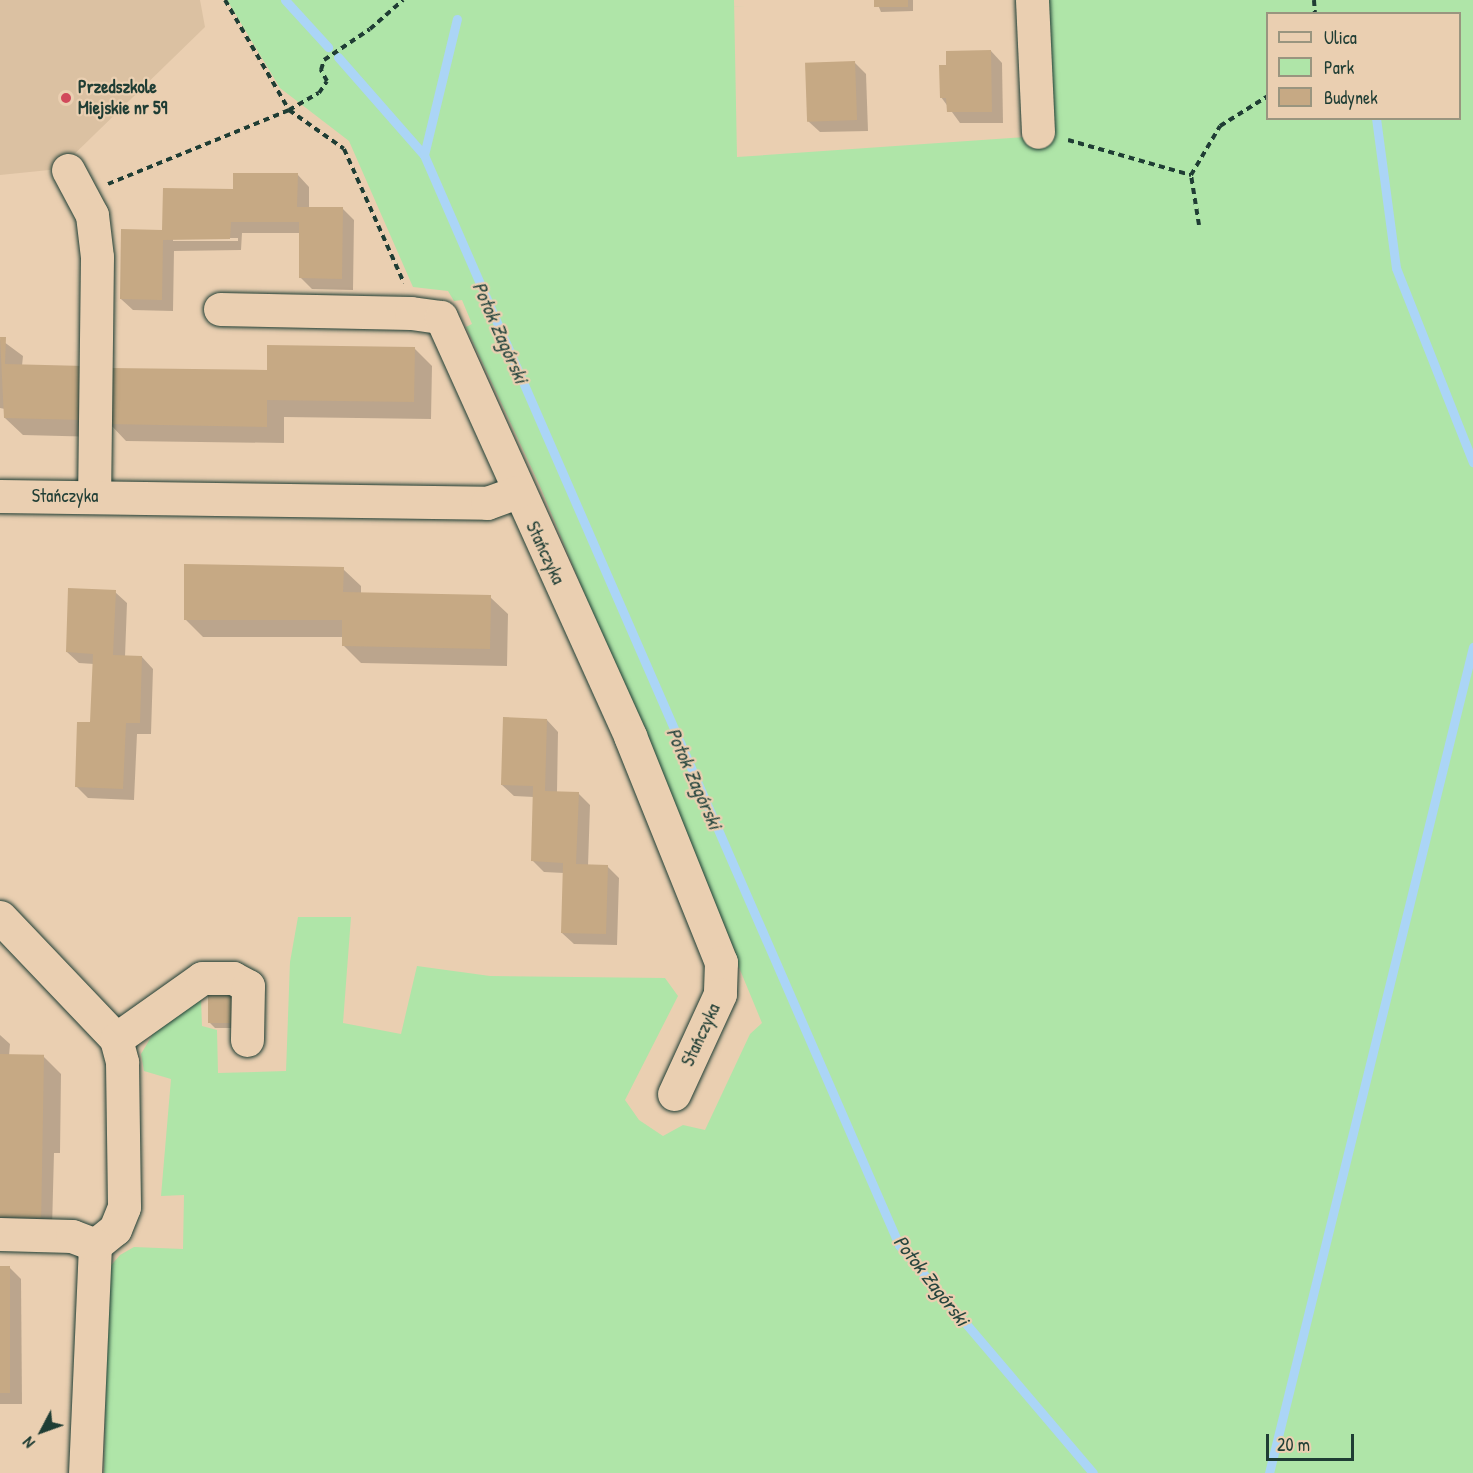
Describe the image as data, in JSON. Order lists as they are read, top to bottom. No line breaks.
{"streets":{"street":["Stańczyka"]},"water":["Potok Zagórski"],"places":["Przedszkole Miejskie nr 59"],"legend":["Ulica","Park","Budynek"],"scale_bar":"20 m","north":"bottom left"}
